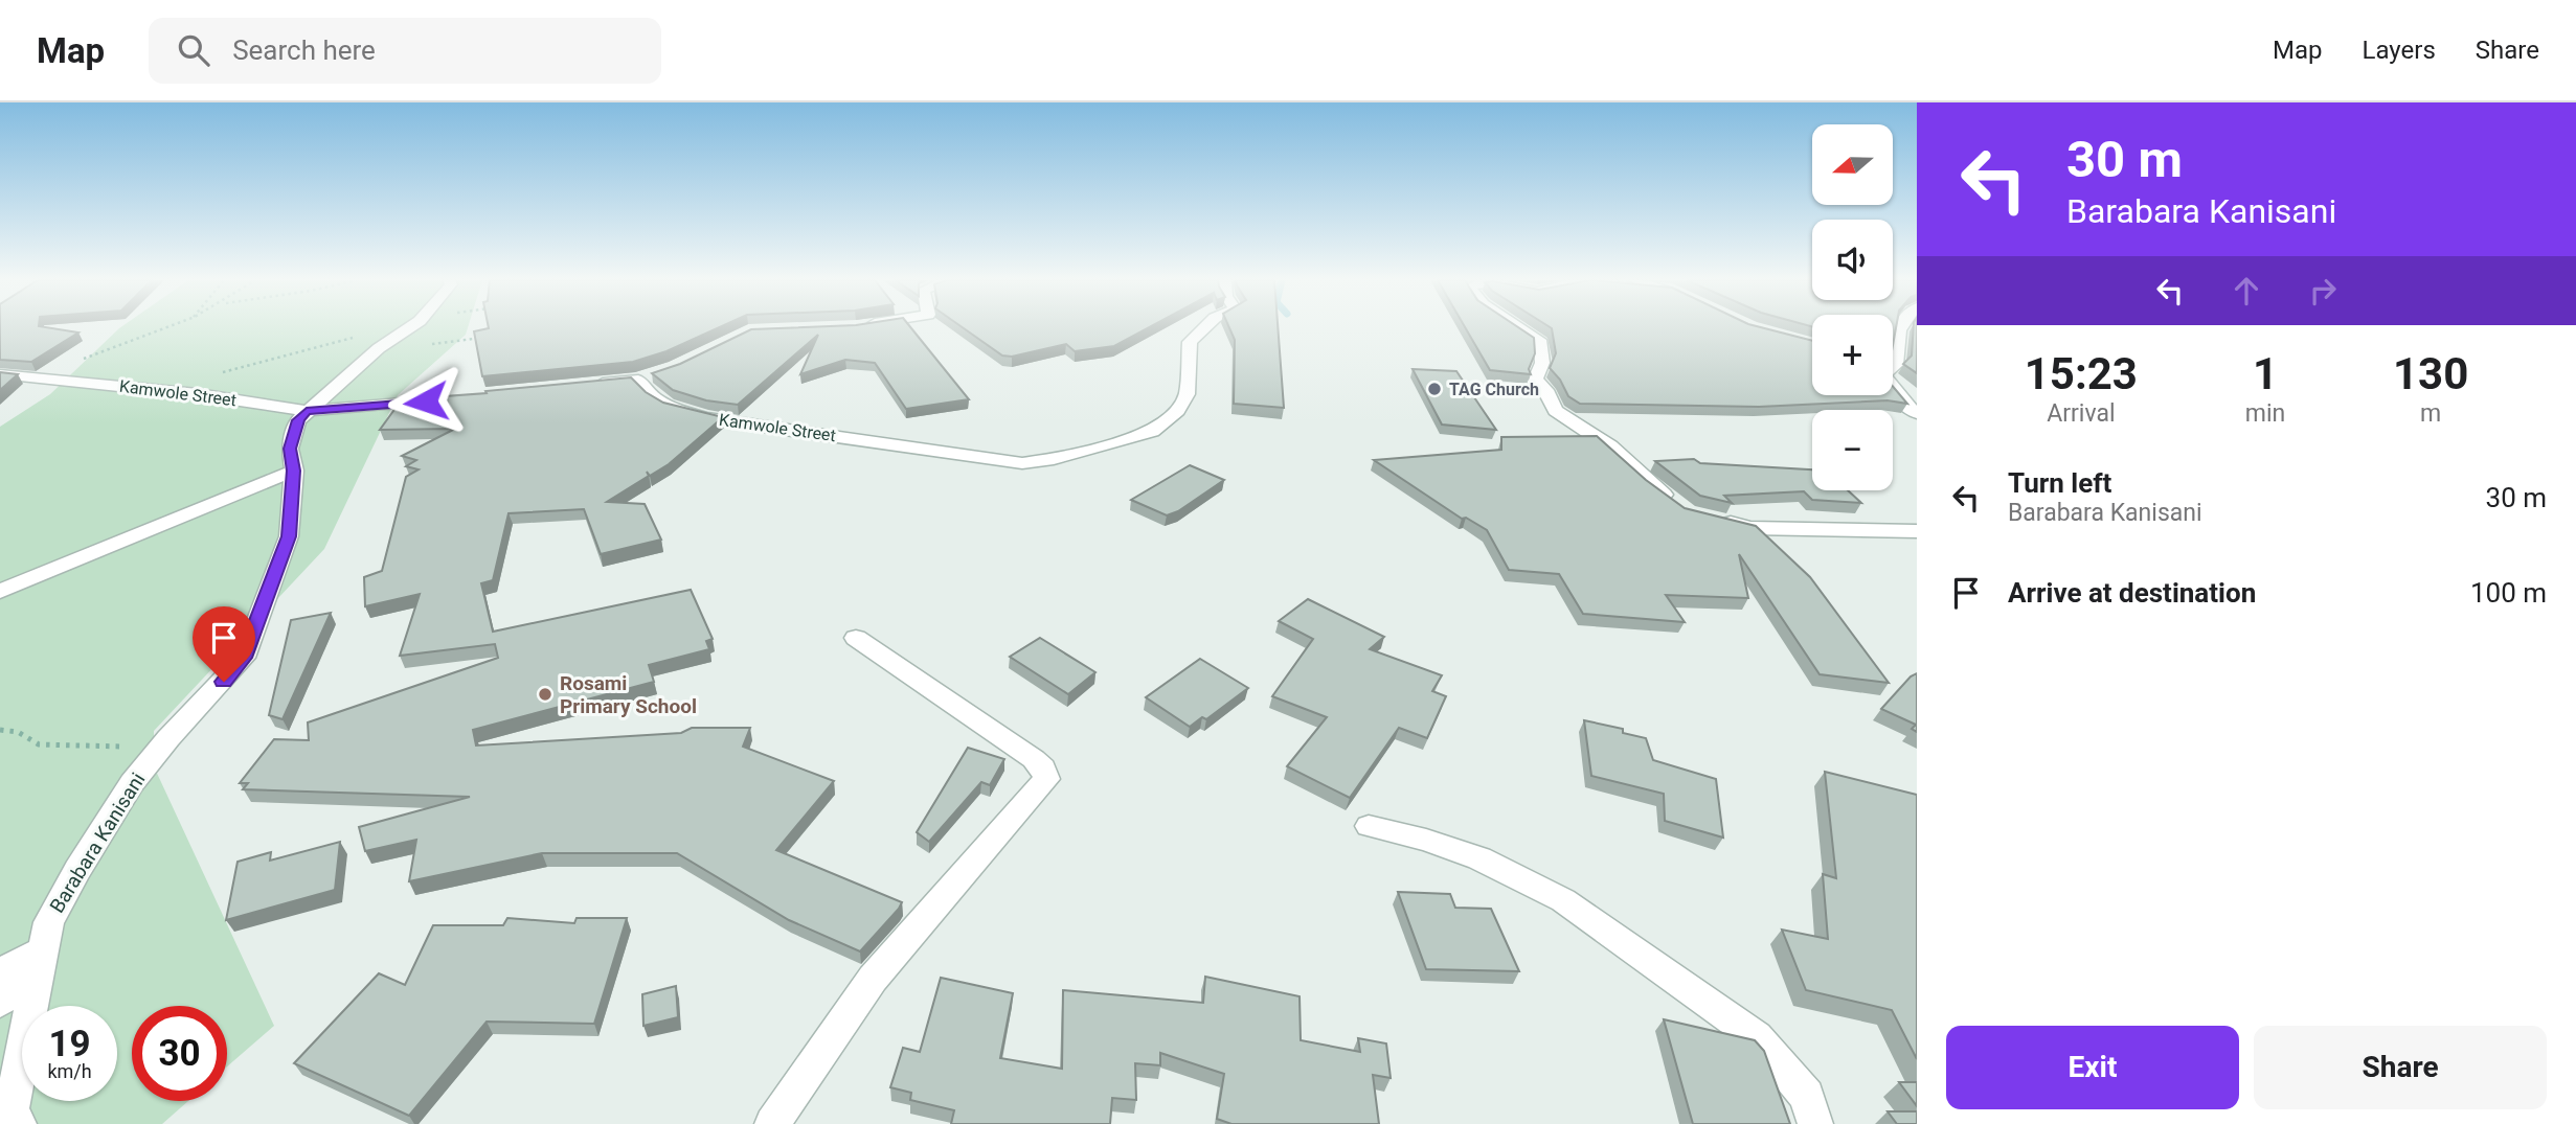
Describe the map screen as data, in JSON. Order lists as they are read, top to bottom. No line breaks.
{"streets":{"street":["Kamwole Street","Barabara Kanisani"]},"crossings":[["Kamwole Street","Barabara Kanisani"]],"places":["TAG Church","Rosami Primary School"],"north":"left","page":{"header":"Map","search":"Search here","nav":["Map","Layers","Share"],"turn":["30 m","Barabara Kanisani"],"map_buttons":["+","−"],"eta":["15:23","Arrival","1","min","130","m"],"list":[{"name":"Turn left","note":"Barabara Kanisani","value":"30 m"},{"name":"Arrive at destination","value":"100 m"}],"speed":"19 km/h","limit":"30","buttons":["Exit","Share"]}}
